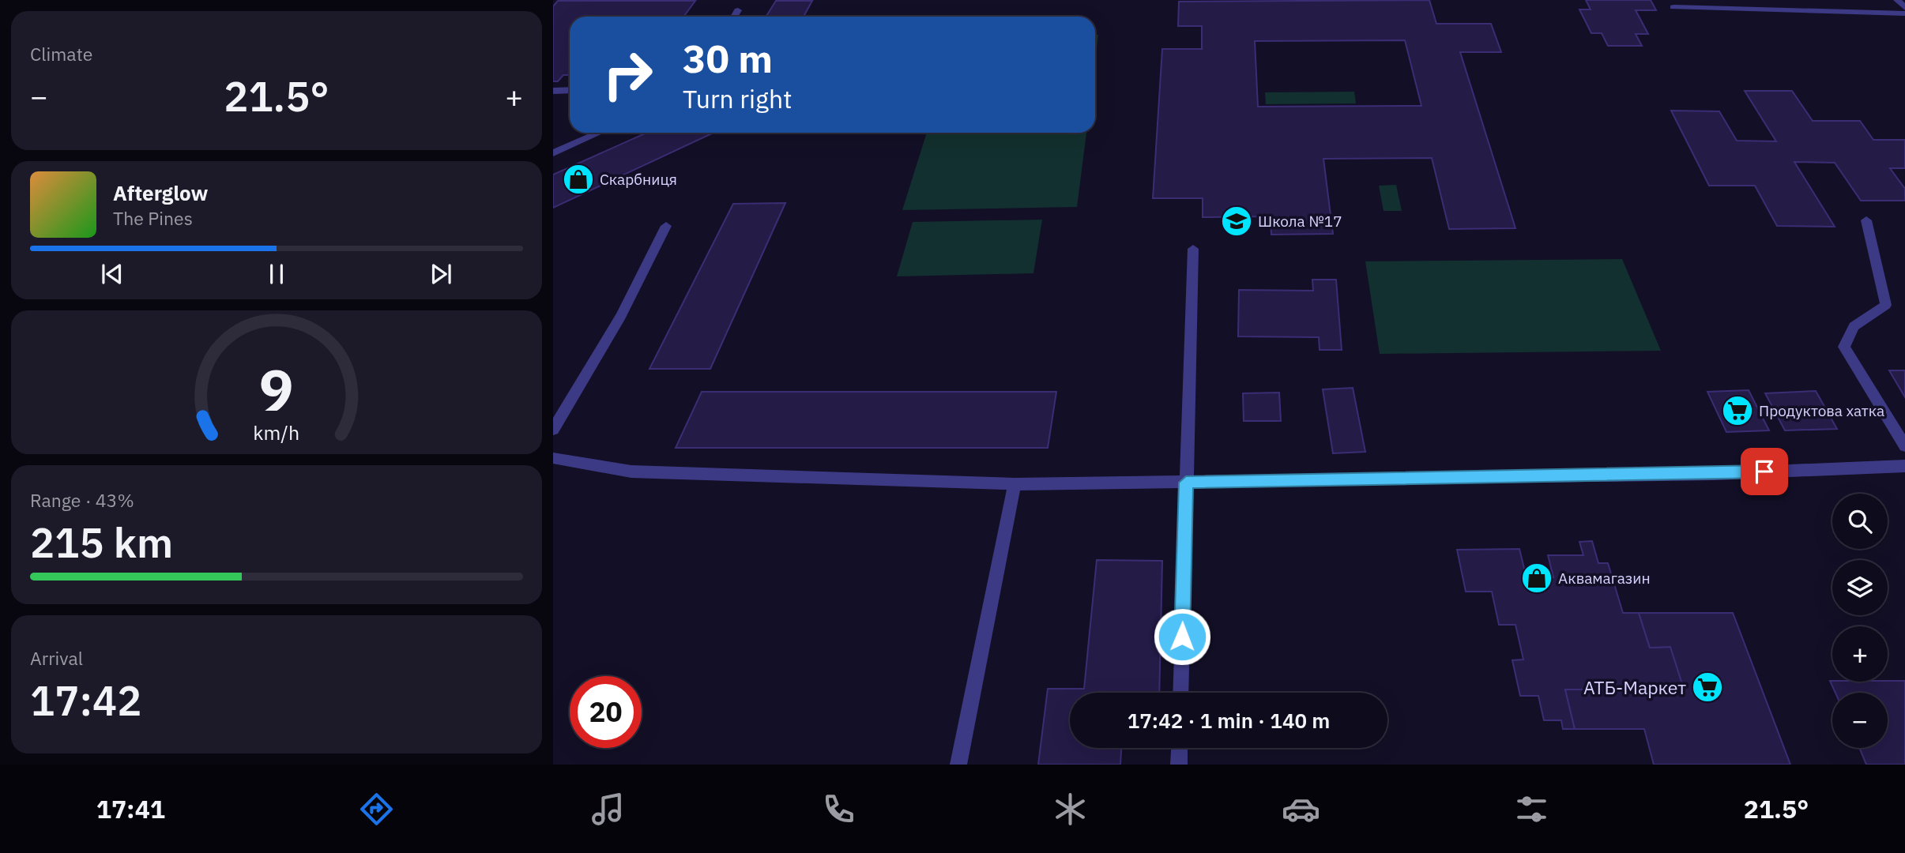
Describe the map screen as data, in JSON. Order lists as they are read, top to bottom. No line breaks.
{"places":{"shop":["Скарбниця","Аквамагазин"],"school or university":["Школа №17"],"supermarket":["Продуктова хатка","АТБ-Маркет"]},"page":{"tile":["Climate",["Range · 43%","215 km"],["Arrival","17:42"]],"turn":["30 m","Turn right"],"heat":["−","21.5°","+"],"song":["Afterglow","The Pines"],"map_buttons":["+","−"],"limit":"20","trip":"17:42 · 1 min · 140 m","tabs":["17:41","21.5°"],"gauge":["9","km/h"]}}
